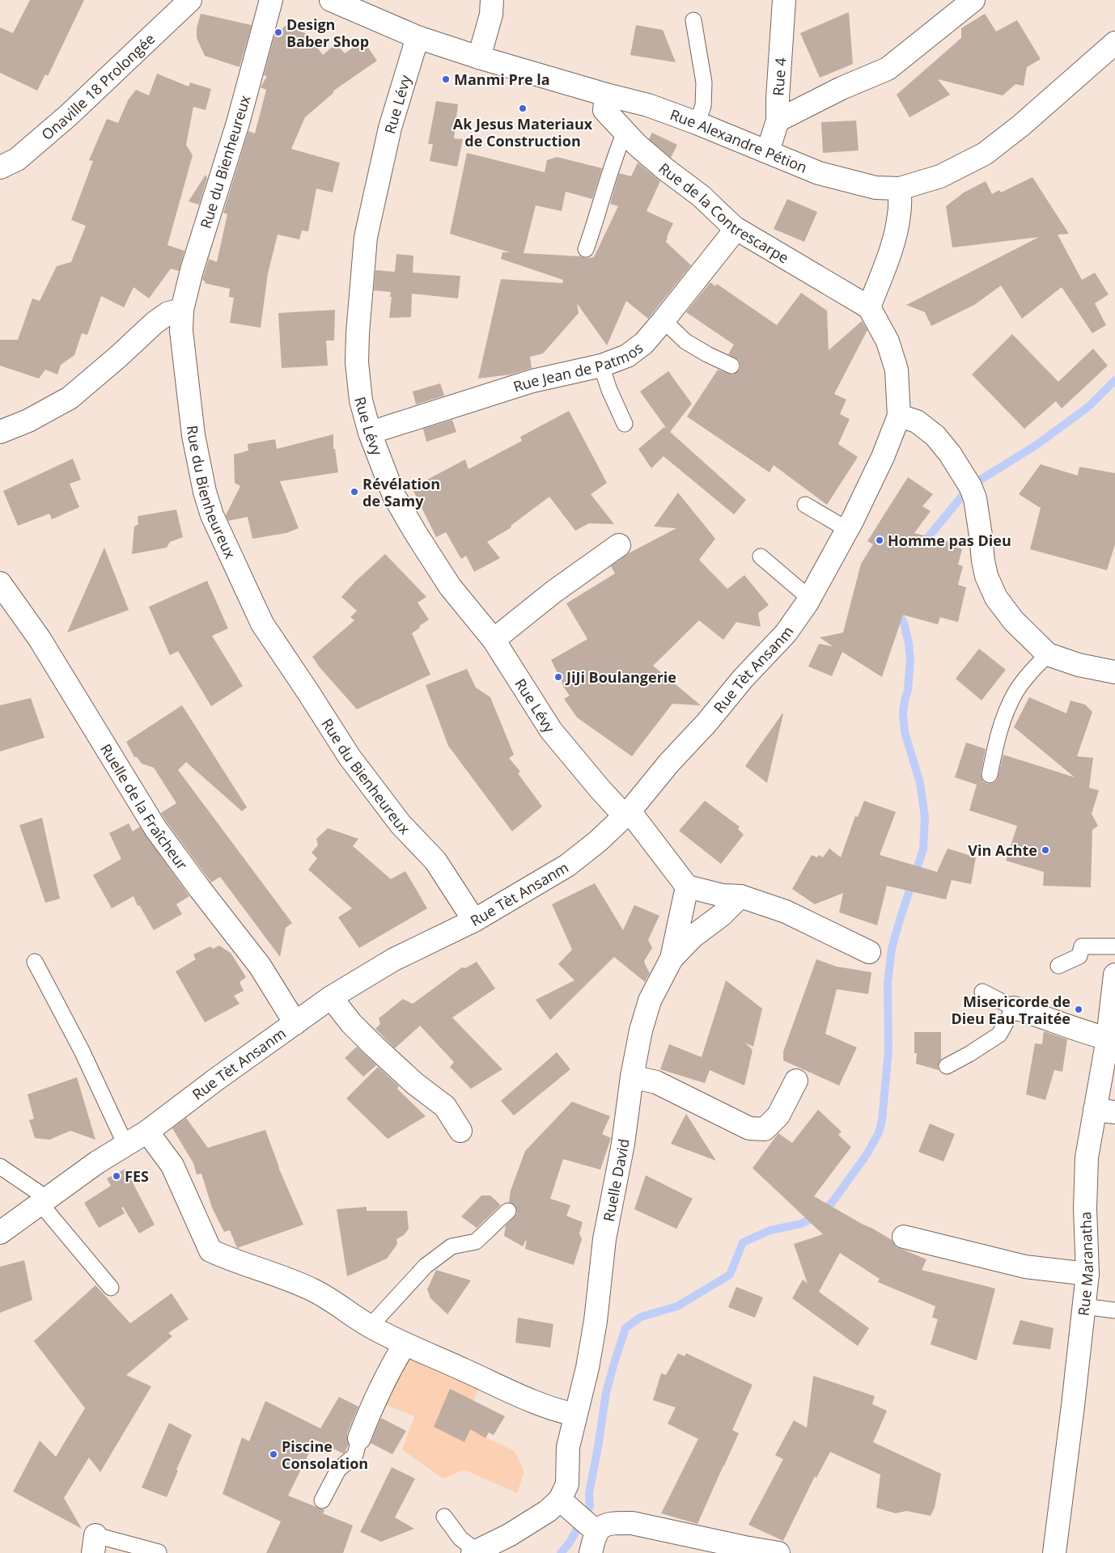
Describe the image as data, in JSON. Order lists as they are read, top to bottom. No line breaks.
{"streets":{"street":["Rue 4","Onaville 18 Prolongée","Rue Lévy","Rue Alexandre Pétion","Rue du Bienheureux","Rue de la Contrescarpe","Rue Jean de Patmos","Rue Tèt Ansanm","Ruelle de la Fraîcheur","Ruelle David","Rue Maranatha"]},"crossings":[["Rue 4","Rue Alexandre Pétion"],["Rue Lévy","Rue Alexandre Pétion"],["Rue Lévy","Rue Jean de Patmos"],["Rue Lévy","Rue Tèt Ansanm"],["Rue Alexandre Pétion","Rue de la Contrescarpe"],["Rue du Bienheureux","Rue Tèt Ansanm"],["Rue de la Contrescarpe","Rue Jean de Patmos"],["Rue Tèt Ansanm","Ruelle de la Fraîcheur"]],"places":["Design Baber Shop","Manmi Pre la","Ak Jesus Materiaux de Construction","Révélation de Samy","Homme pas Dieu","JiJi Boulangerie","Vin Achte","Misericorde de Dieu Eau Traitée","FES","Piscine Consolation"]}
